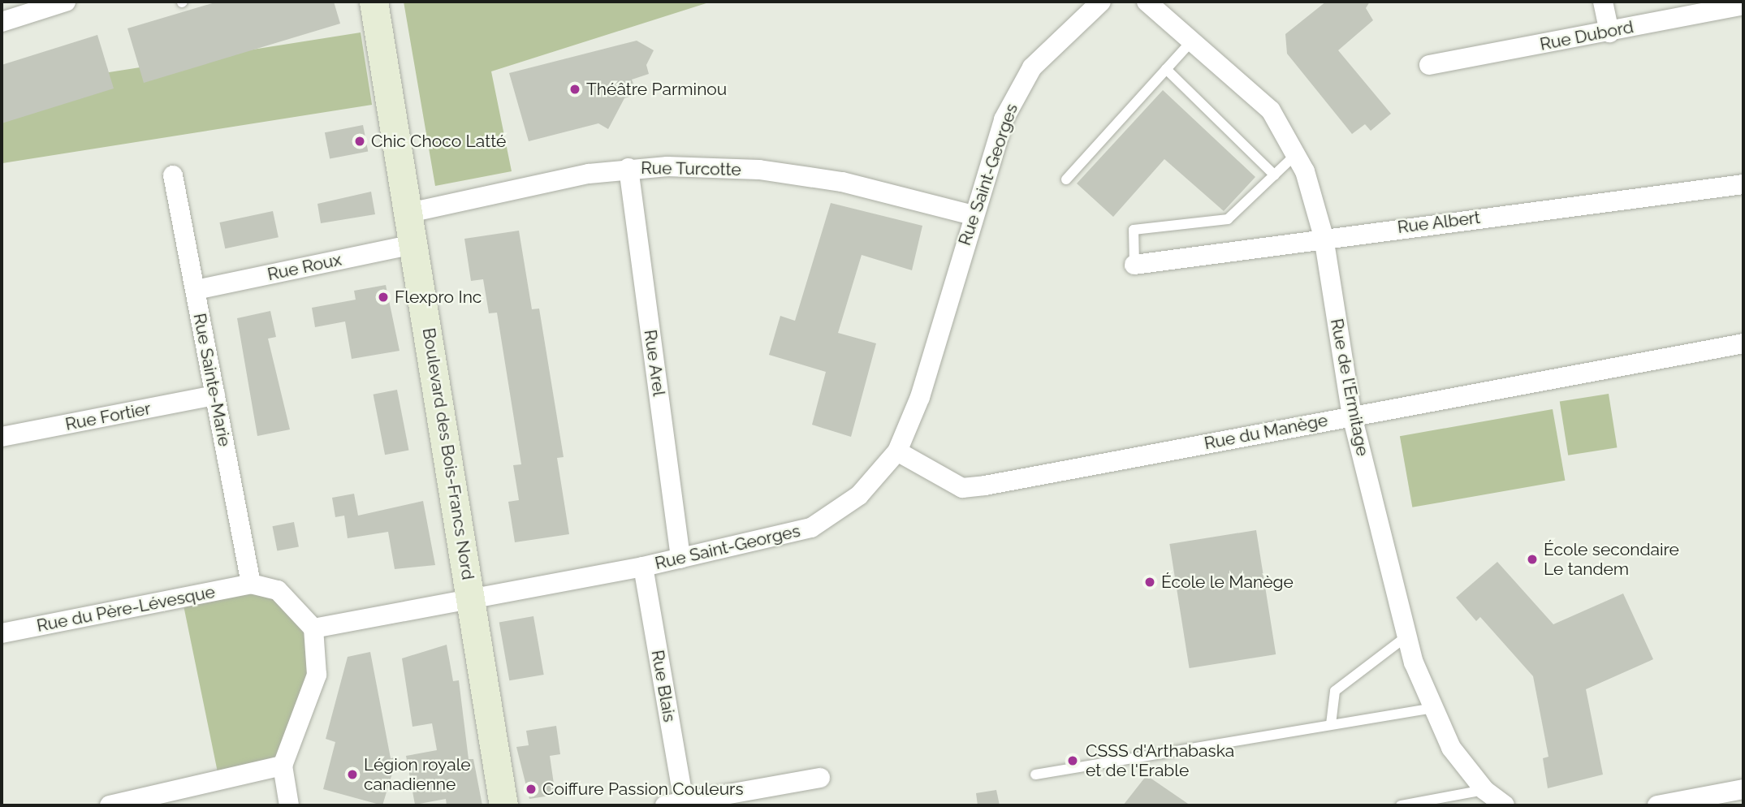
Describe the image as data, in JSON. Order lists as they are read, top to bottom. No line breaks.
{"streets":{"street":["Rue Dubord","Rue Turcotte","Rue Saint-Georges","Rue Albert","Rue Roux","Rue Arel","Rue Sainte-Marie","Rue de l'Ermitage","Rue Fortier","Rue du Manège","Boulevard des Bois-Francs Nord","Rue du Père-Lévesque","Rue Blais"]},"crossings":[["Rue Turcotte","Rue Saint-Georges"],["Rue Turcotte","Rue Arel"],["Rue Turcotte","Boulevard des Bois-Francs Nord"],["Rue Saint-Georges","Rue Arel"],["Rue Saint-Georges","Rue du Manège"],["Rue Saint-Georges","Boulevard des Bois-Francs Nord"],["Rue Saint-Georges","Rue Blais"],["Rue Albert","Rue de l'Ermitage"],["Rue Roux","Rue Sainte-Marie"],["Rue Roux","Boulevard des Bois-Francs Nord"],["Rue Sainte-Marie","Rue Fortier"],["Rue Sainte-Marie","Rue du Père-Lévesque"],["Rue de l'Ermitage","Rue du Manège"]],"places":["Théâtre Parminou","Chic Choco Latté","Flexpro Inc","École secondaire Le tandem","École le Manège","CSSS d'Arthabaska et de l'Erable","Légion royale canadienne","Coiffure Passion Couleurs"]}
